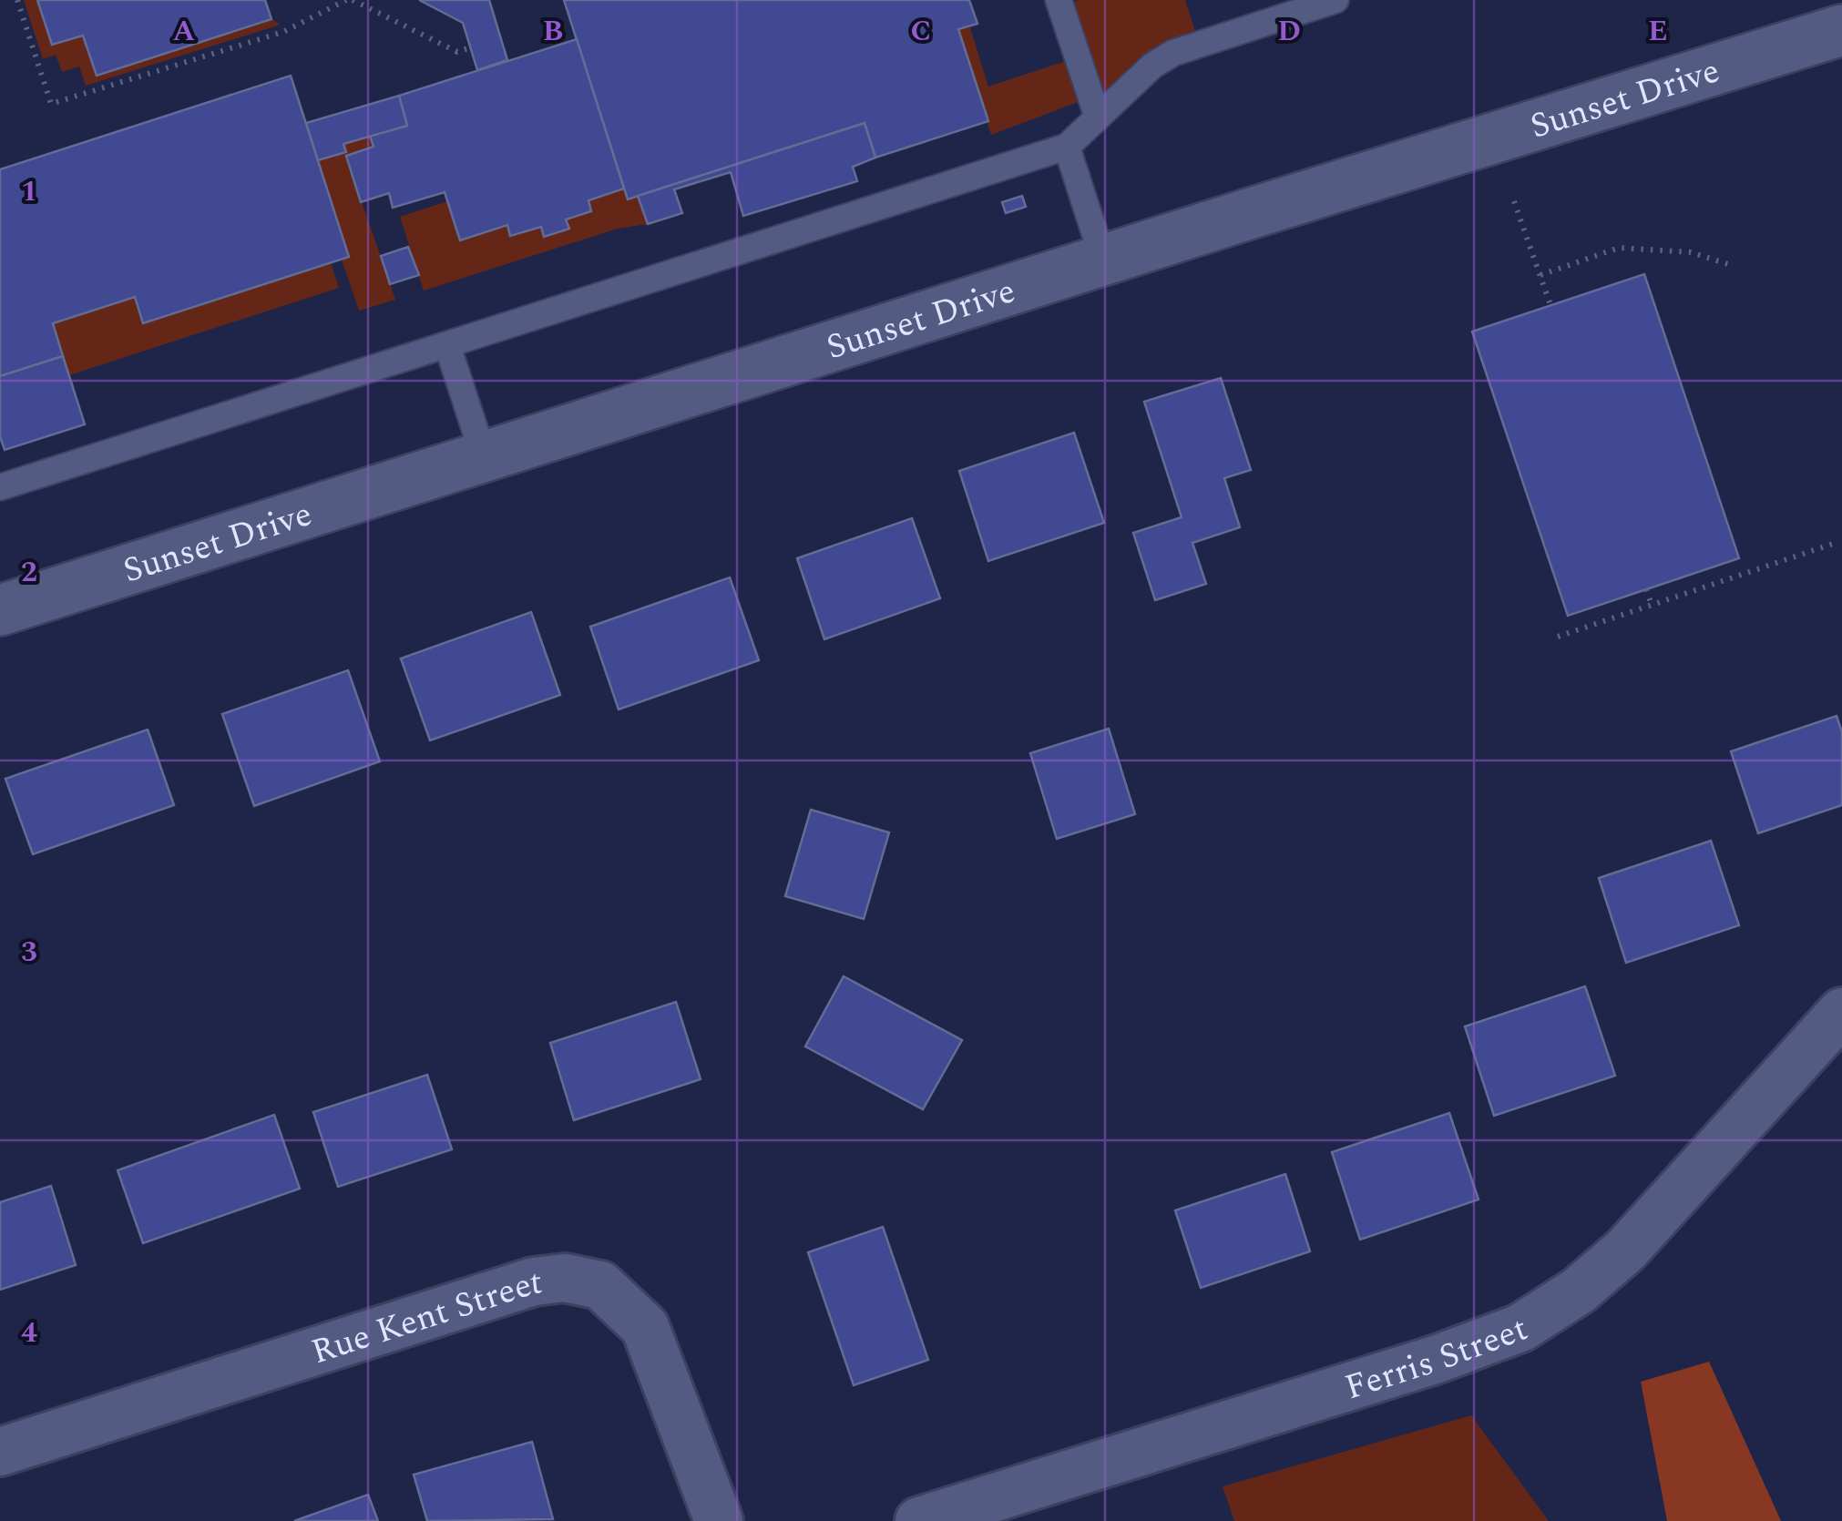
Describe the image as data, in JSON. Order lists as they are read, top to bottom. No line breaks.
{"streets":{"street":["Sunset Drive","Rue Kent Street","Ferris Street"]},"grid":{"columns":["A","B","C","D","E"],"rows":["1","2","3","4"]}}
